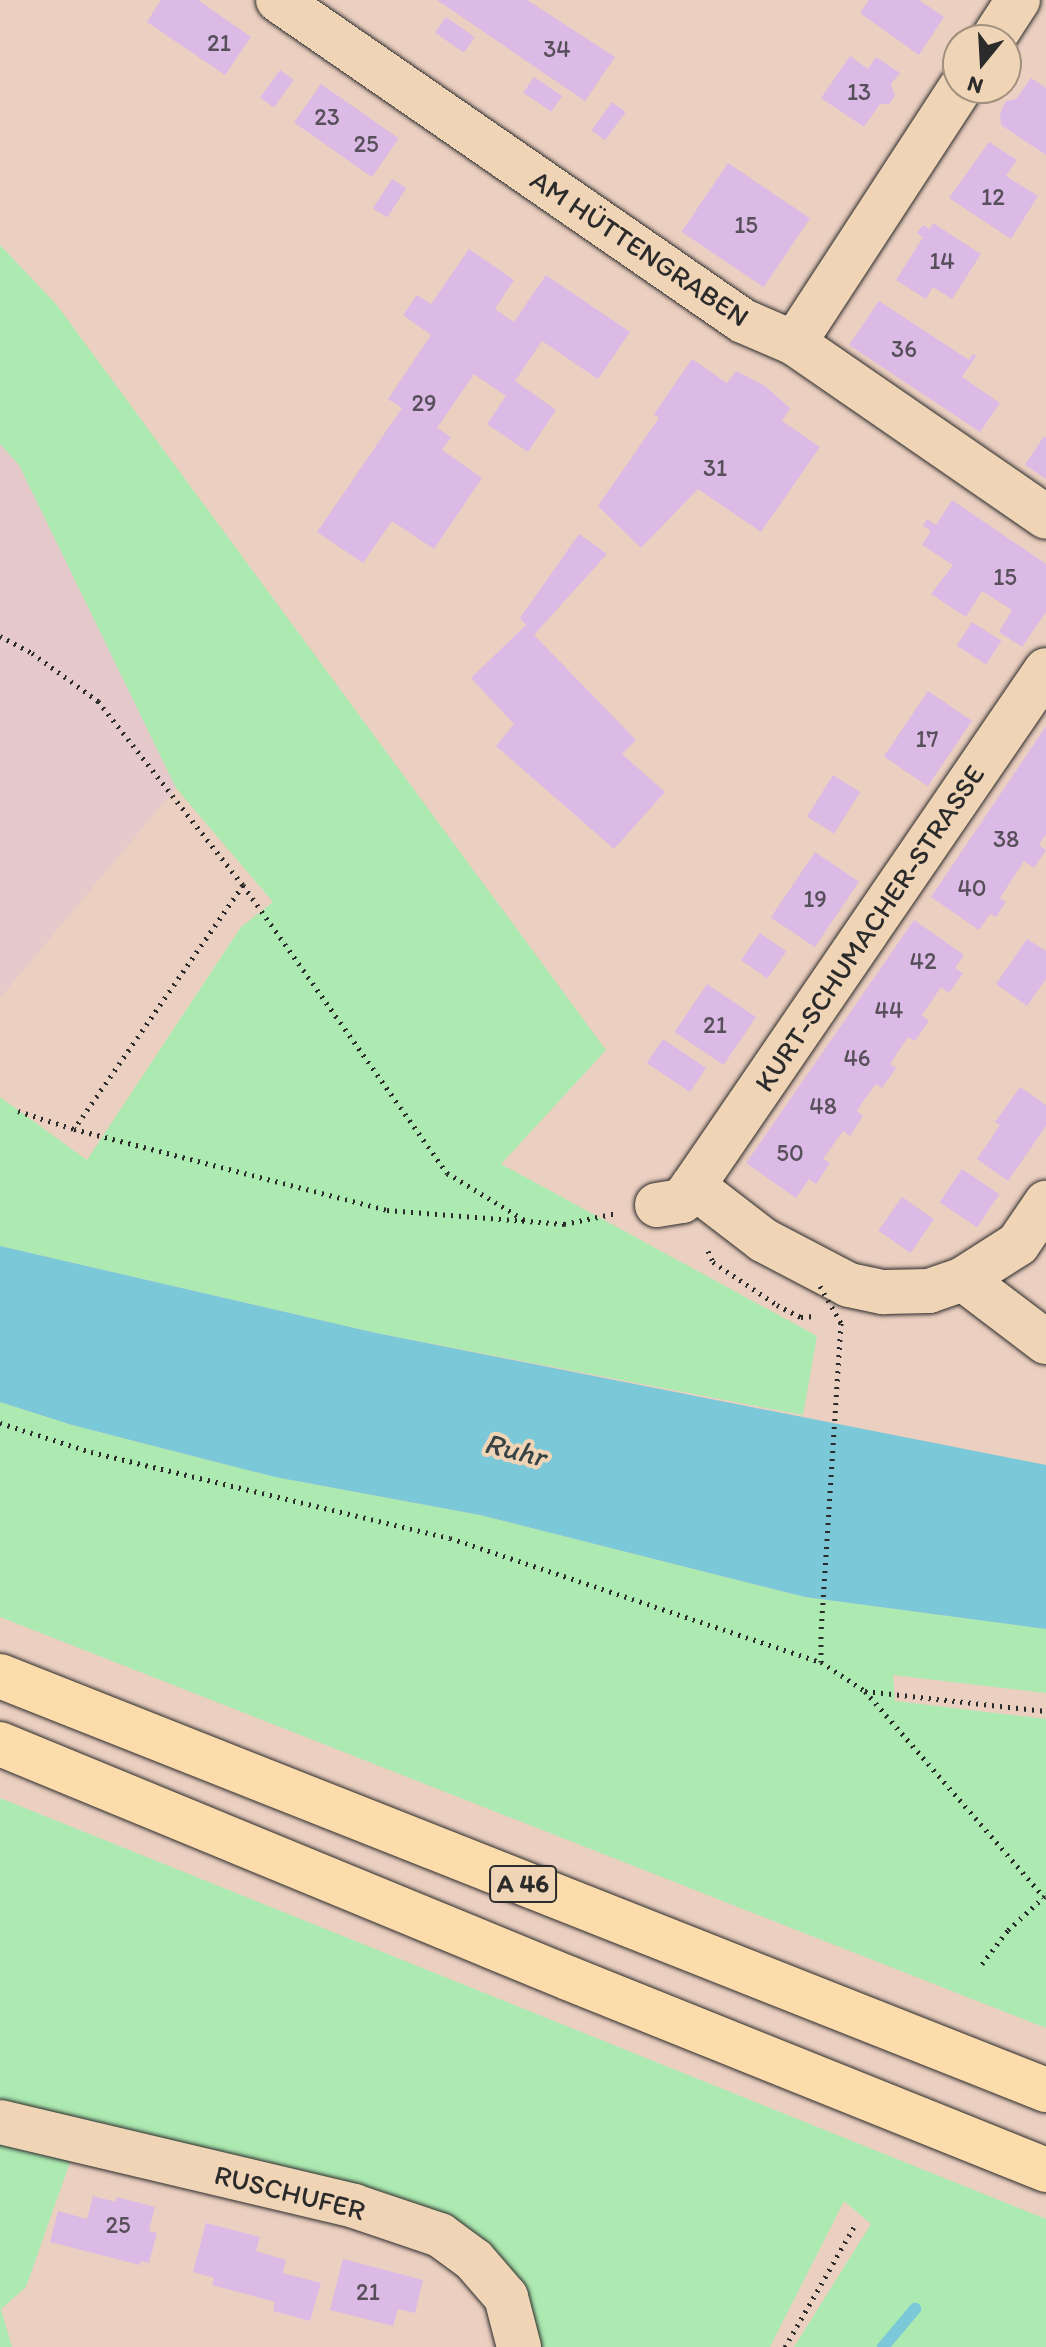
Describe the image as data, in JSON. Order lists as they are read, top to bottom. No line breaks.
{"streets":{"highway":["A 46"],"street":["AM HÜTTENGRABEN","KURT-SCHUMACHER-STRASSE","RUSCHUFER"]},"water":["Ruhr"],"house_numbers":["21","34","13","23","25","12","15","14","36","29","31","15","17","38","40","19","42","44","21","46","48","50","25","21"],"north":"bottom"}
